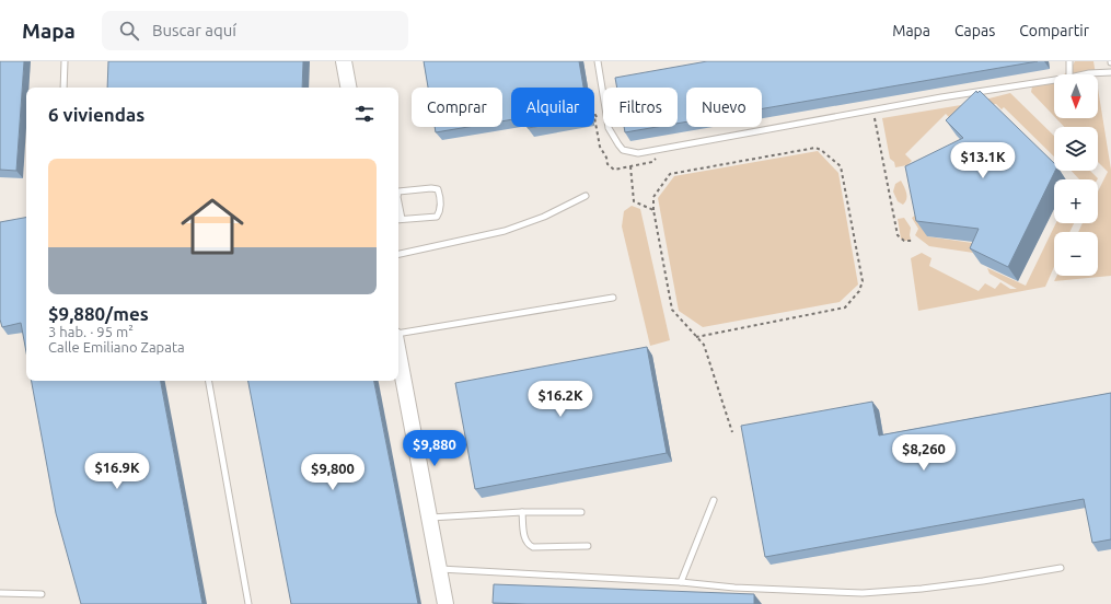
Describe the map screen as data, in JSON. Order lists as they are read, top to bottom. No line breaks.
{"north":"bottom","page":{"header":"Mapa","search":"Buscar aquí","nav":["Mapa","Capas","Compartir"],"map_buttons":["+","−"],"chip":["Comprar","Alquilar","Filtros","Nuevo"],"heading":"6 viviendas","list":[{"name":"$9,880/mes","note":"3 hab. · 95 m² · Calle Emiliano Zapata"}],"price":["$13.1K","$16.2K","$9,880","$8,260","$16.9K","$9,800"]}}
